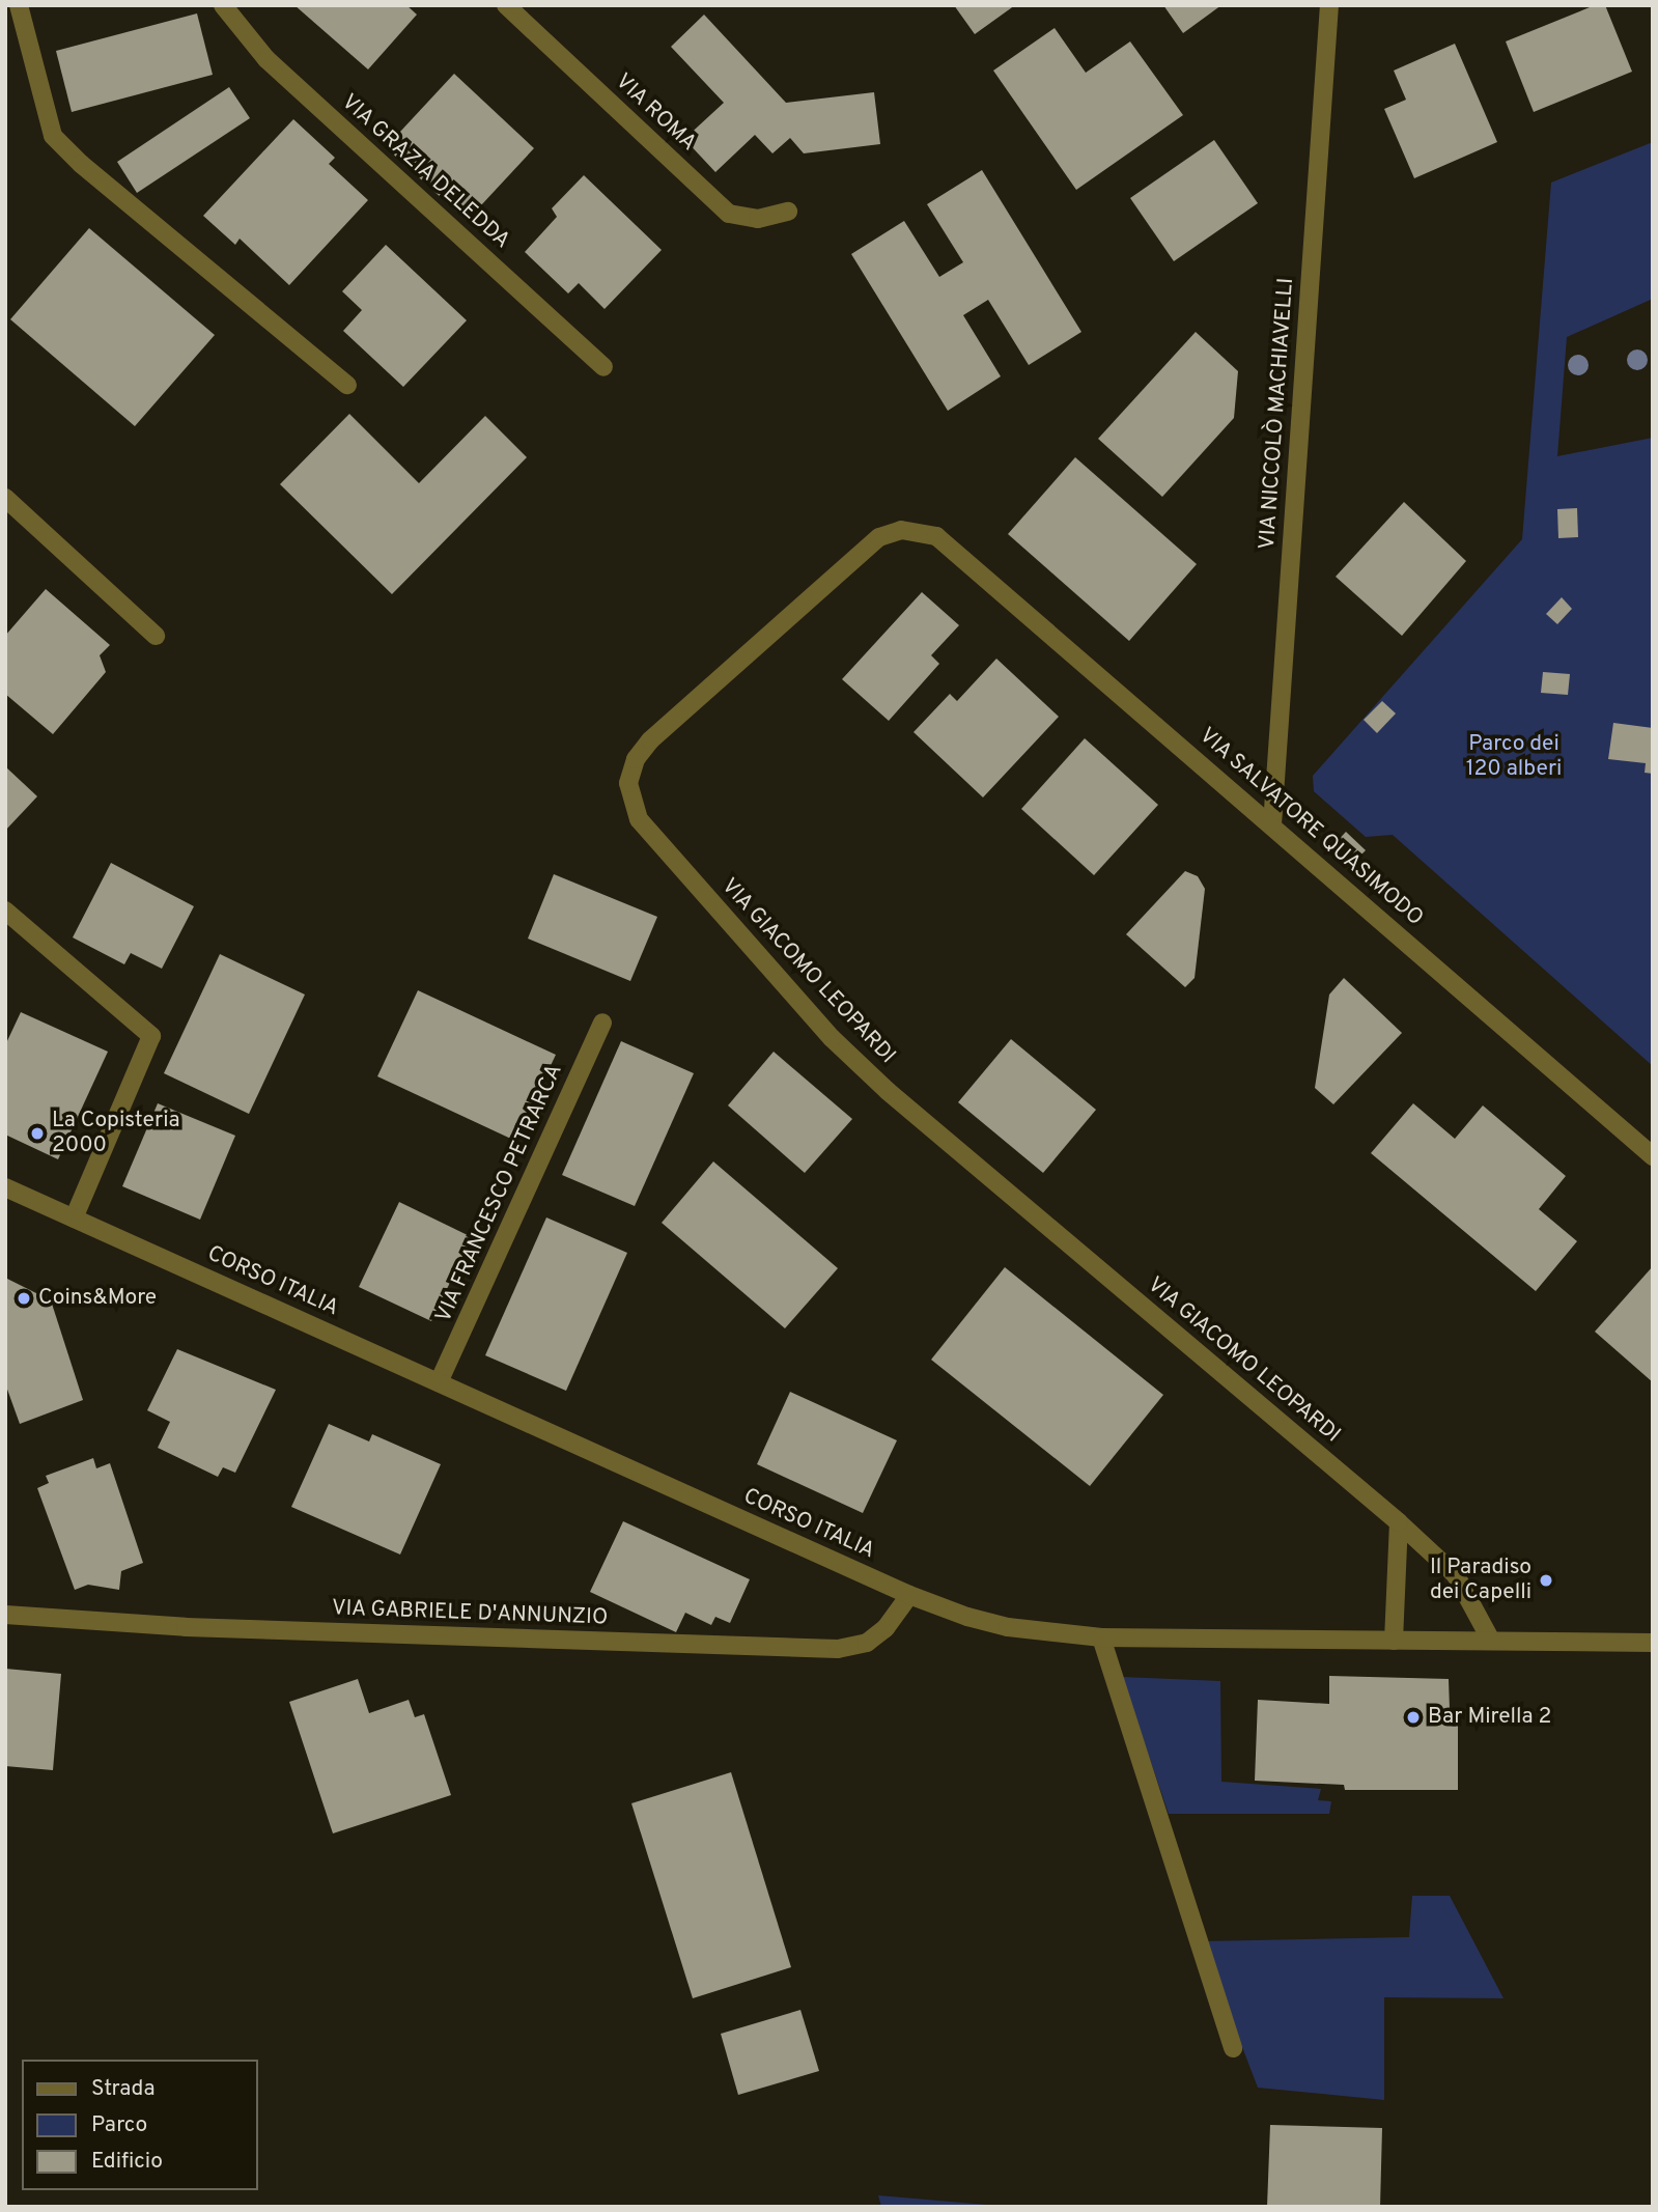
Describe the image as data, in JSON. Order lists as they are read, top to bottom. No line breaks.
{"streets":{"street":["VIA ROMA","VIA GRAZIA DELEDDA","VIA NICCOLÒ MACHIAVELLI","VIA SALVATORE QUASIMODO","VIA GIACOMO LEOPARDI","VIA FRANCESCO PETRARCA","CORSO ITALIA","VIA GABRIELE D'ANNUNZIO"]},"crossings":[["VIA NICCOLÒ MACHIAVELLI","VIA SALVATORE QUASIMODO"],["VIA SALVATORE QUASIMODO","VIA GIACOMO LEOPARDI"],["VIA GIACOMO LEOPARDI","CORSO ITALIA"],["VIA FRANCESCO PETRARCA","CORSO ITALIA"],["CORSO ITALIA","VIA GABRIELE D'ANNUNZIO"]],"parks":["Parco dei 120 alberi"],"places":["La Copisteria 2000","Coins&More","Il Paradiso dei Capelli","Bar Mirella 2"],"legend":["Strada","Parco","Edificio"]}
